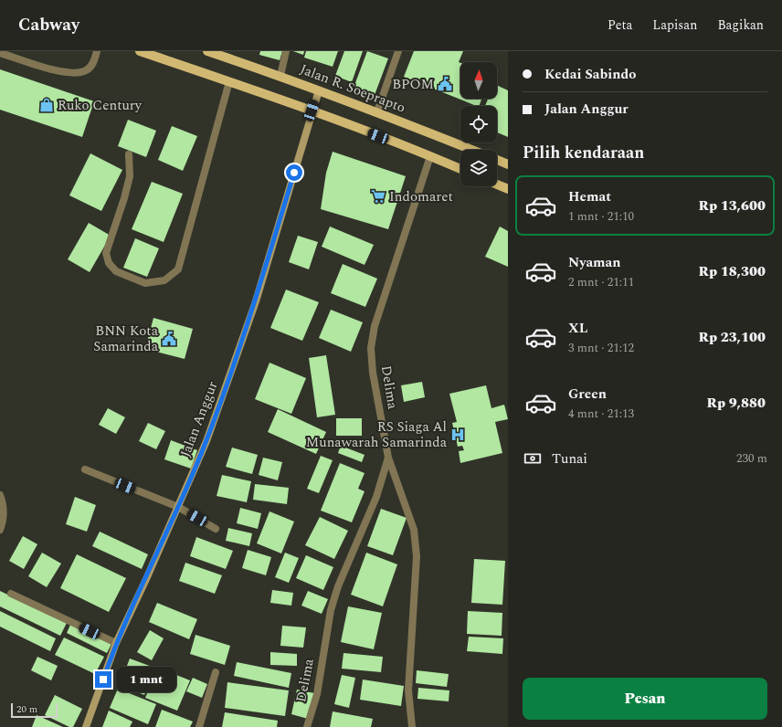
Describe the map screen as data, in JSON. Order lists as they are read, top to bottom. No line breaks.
{"streets":{"main road":["Jalan R. Soeprapto"],"street":["Delima","Jalan Anggur"]},"crossings":[["Jalan R. Soeprapto","Jalan Anggur"]],"places":{"public building":["BPOM","BNN Kota Samarinda"],"shop":["Ruko Century"],"supermarket":["Indomaret"],"hospital":["RS Siaga Al Munawarah Samarinda"]},"scale_bar":"20 m","north":"top","page":{"header":"Cabway","nav":["Peta","Lapisan","Bagikan"],"banner":["Kedai Sabindo","Jalan Anggur"],"heading":"Pilih kendaraan","list":[{"name":"Hemat","note":"1 mnt · 21:10","value":"Rp 13,600"},{"name":"Nyaman","note":"2 mnt · 21:11","value":"Rp 18,300"},{"name":"XL","note":"3 mnt · 21:12","value":"Rp 23,100"},{"name":"Green","note":"4 mnt · 21:13","value":"Rp 9,880"}],"pay":["Tunai","230 m"],"bubble":"1 mnt","buttons":"Pesan","scale":"20 m"}}
